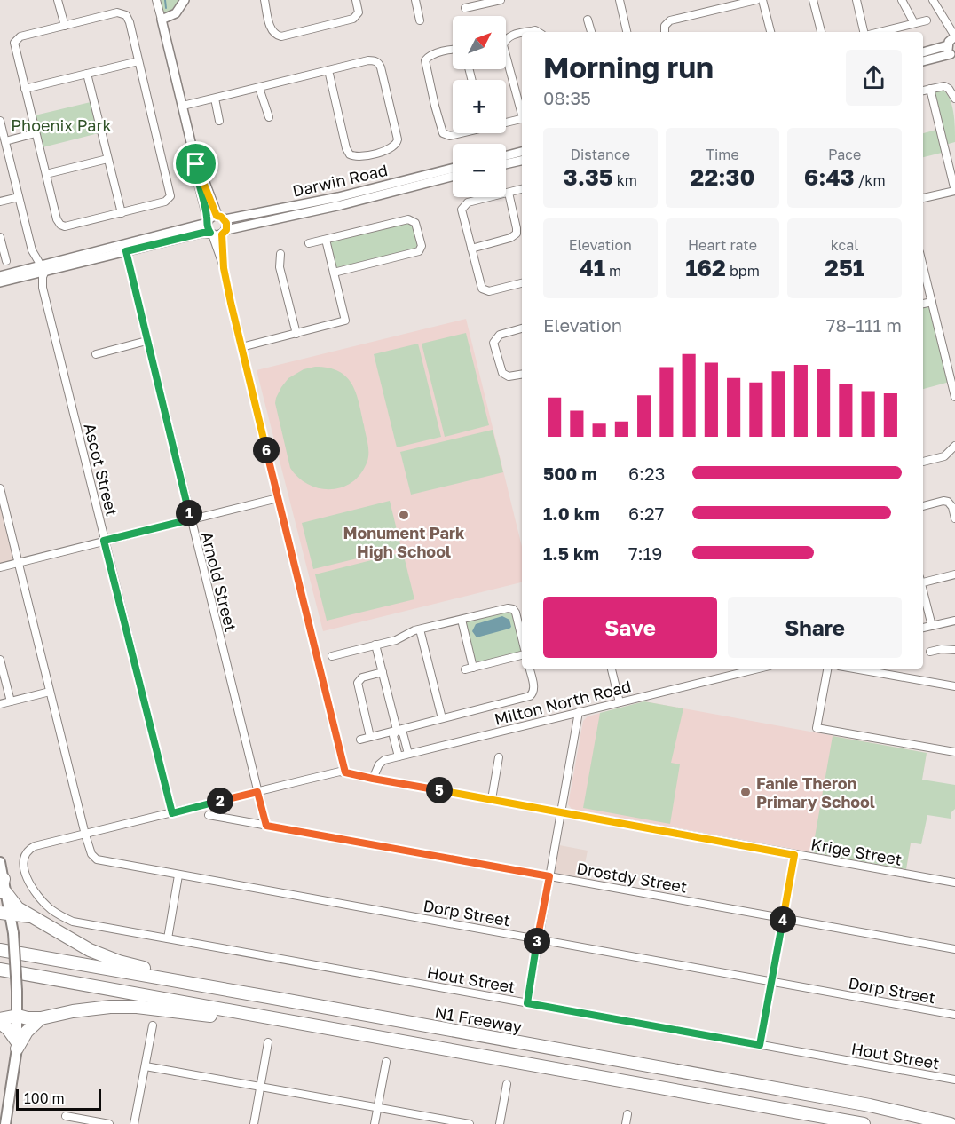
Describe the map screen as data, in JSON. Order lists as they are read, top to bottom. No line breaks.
{"streets":{"highway":["N1 Freeway"],"street":["Darwin Road","Ascot Street","Arnold Street","Milton North Road","Krige Street","Drostdy Street","Dorp Street","Hout Street"]},"crossings":[["Arnold Street","Drostdy Street"],["Milton North Road","Krige Street"],["Dorp Street","Hout Street"]],"parks":["Phoenix Park"],"places":["Monument Park High School","Fanie Theron Primary School"],"scale_bar":"100 m","north":"top right","page":{"map_buttons":["+","−"],"heading":["Morning run","08:35"],"stats":[["Distance","3.35 km"],["Time","22:30"],["Pace","6:43 /km"],["Elevation","41 m"],["Heart rate","162 bpm"],["kcal","251"]],"chart":["Elevation","78–111 m"],"pins":["6","1","5","2","4","3"],"list":[{"name":"500 m","note":"6:23"},{"name":"1.0 km","note":"6:27"},{"name":"1.5 km","note":"7:19"}],"buttons":["Save","Share"],"scale":"100 m"}}
